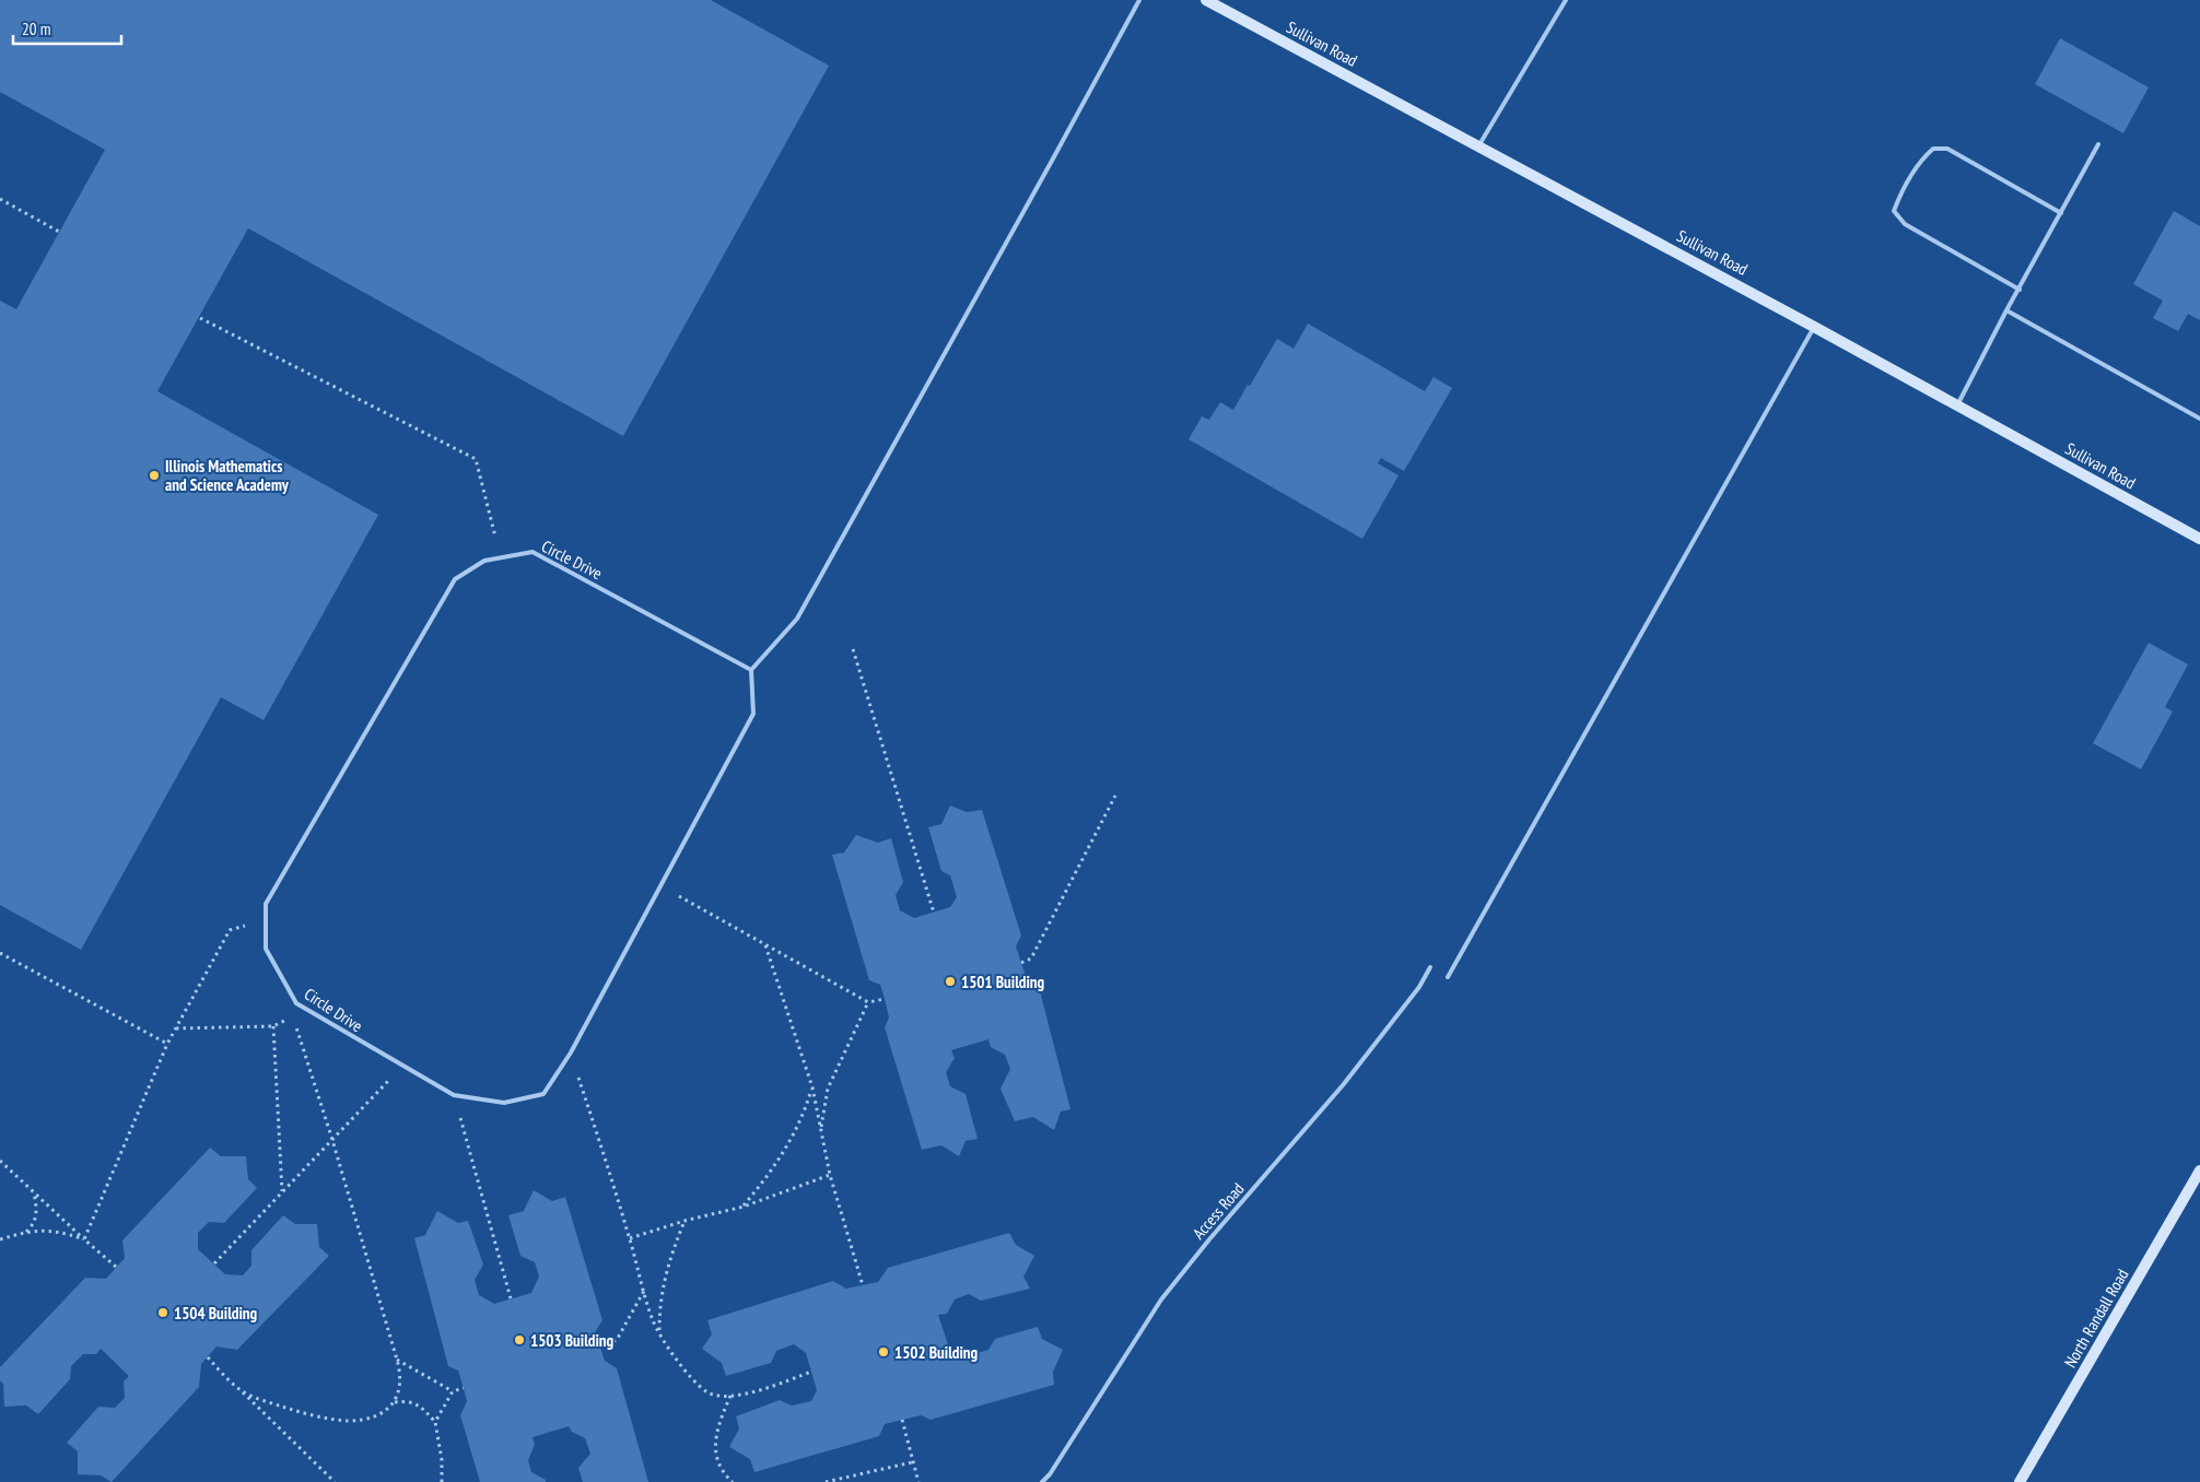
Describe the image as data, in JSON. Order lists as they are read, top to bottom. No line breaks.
{"streets":{"street":["Sullivan Road","North Randall Road"],"lane":["Circle Drive","Access Road"]},"places":["Illinois Mathematics and Science Academy","1501 Building","1504 Building","1503 Building","1502 Building"],"scale_bar":"20 m"}
